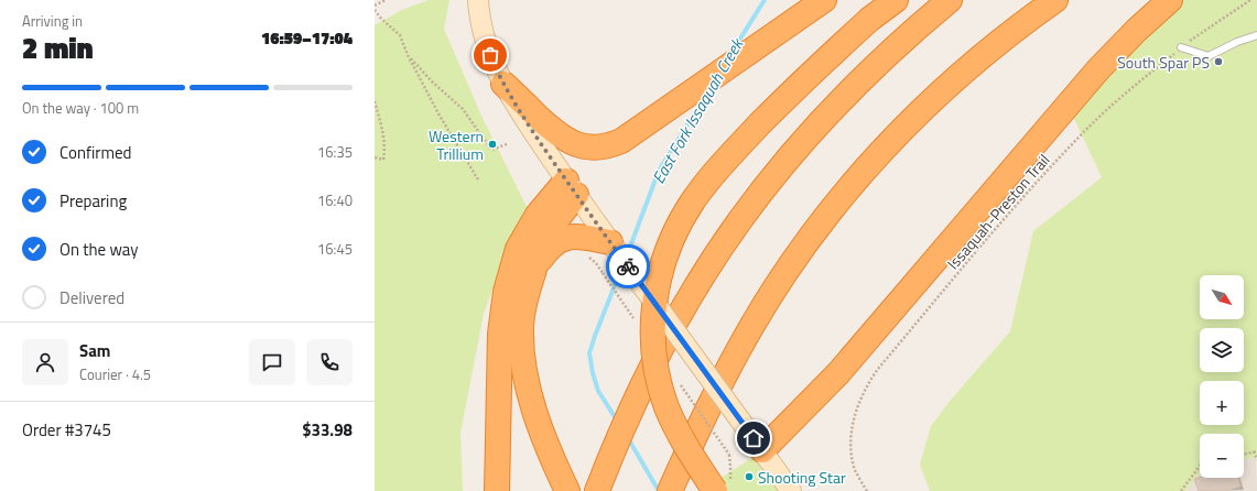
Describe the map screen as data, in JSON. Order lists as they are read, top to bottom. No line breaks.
{"streets":{"path":["Issaquah-Preston Trail"]},"water":["East Fork Issaquah Creek"],"places":["South Spar PS","Western Trillium","Shooting Star"],"north":"bottom right","page":{"heading":["2 min","Arriving in","16:59–17:04"],"panel":["Sam","Courier · 4.5","Order #3745","$33.98"],"bar":"On the way · 100 m","list":[["Confirmed","16:35"],["Preparing","16:40"],["On the way","16:45"],"Delivered"],"map_buttons":["+","−"]}}
